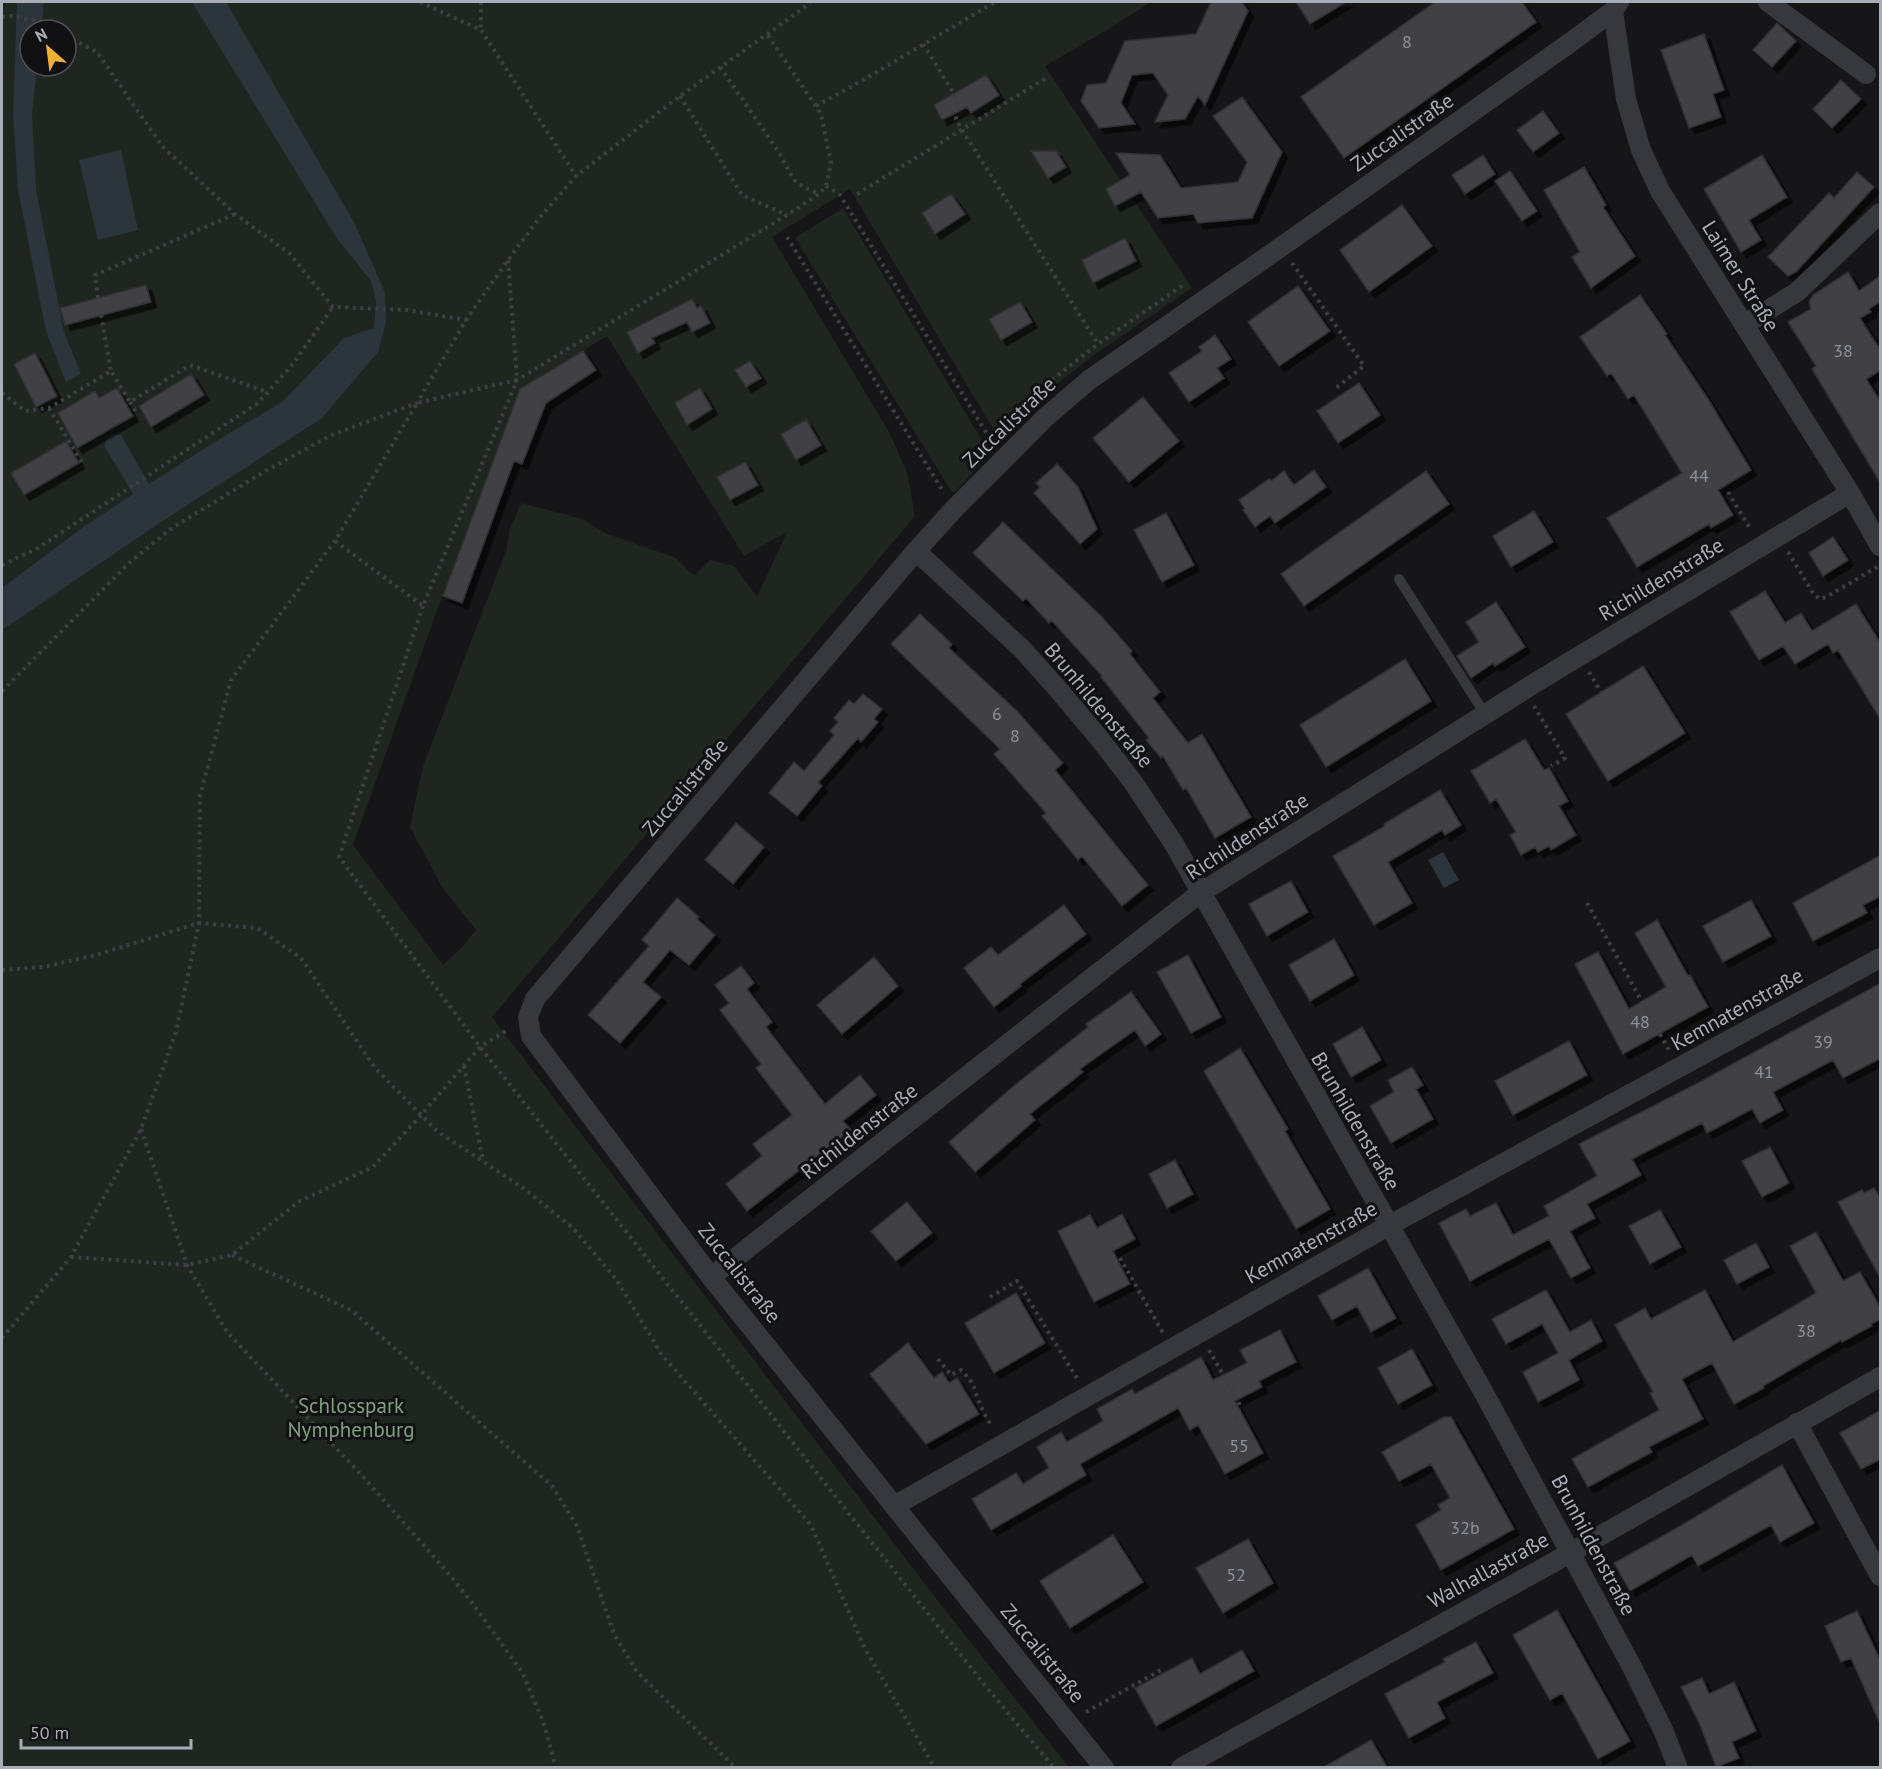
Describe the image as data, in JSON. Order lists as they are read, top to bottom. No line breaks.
{"streets":{"street":["Zuccalistraße","Laimer Straße","Richildenstraße","Brunhildenstraße","Kemnatenstraße","Walhallastraße"]},"crossings":[["Zuccalistraße","Laimer Straße"],["Zuccalistraße","Richildenstraße"],["Zuccalistraße","Brunhildenstraße"],["Zuccalistraße","Kemnatenstraße"],["Laimer Straße","Richildenstraße"],["Richildenstraße","Brunhildenstraße"],["Brunhildenstraße","Kemnatenstraße"],["Brunhildenstraße","Walhallastraße"]],"parks":["Schlosspark Nymphenburg"],"house_numbers":["8","38","44","6","8","48","39","41","38","55","32b","52"],"scale_bar":"50 m","north":"top left"}
